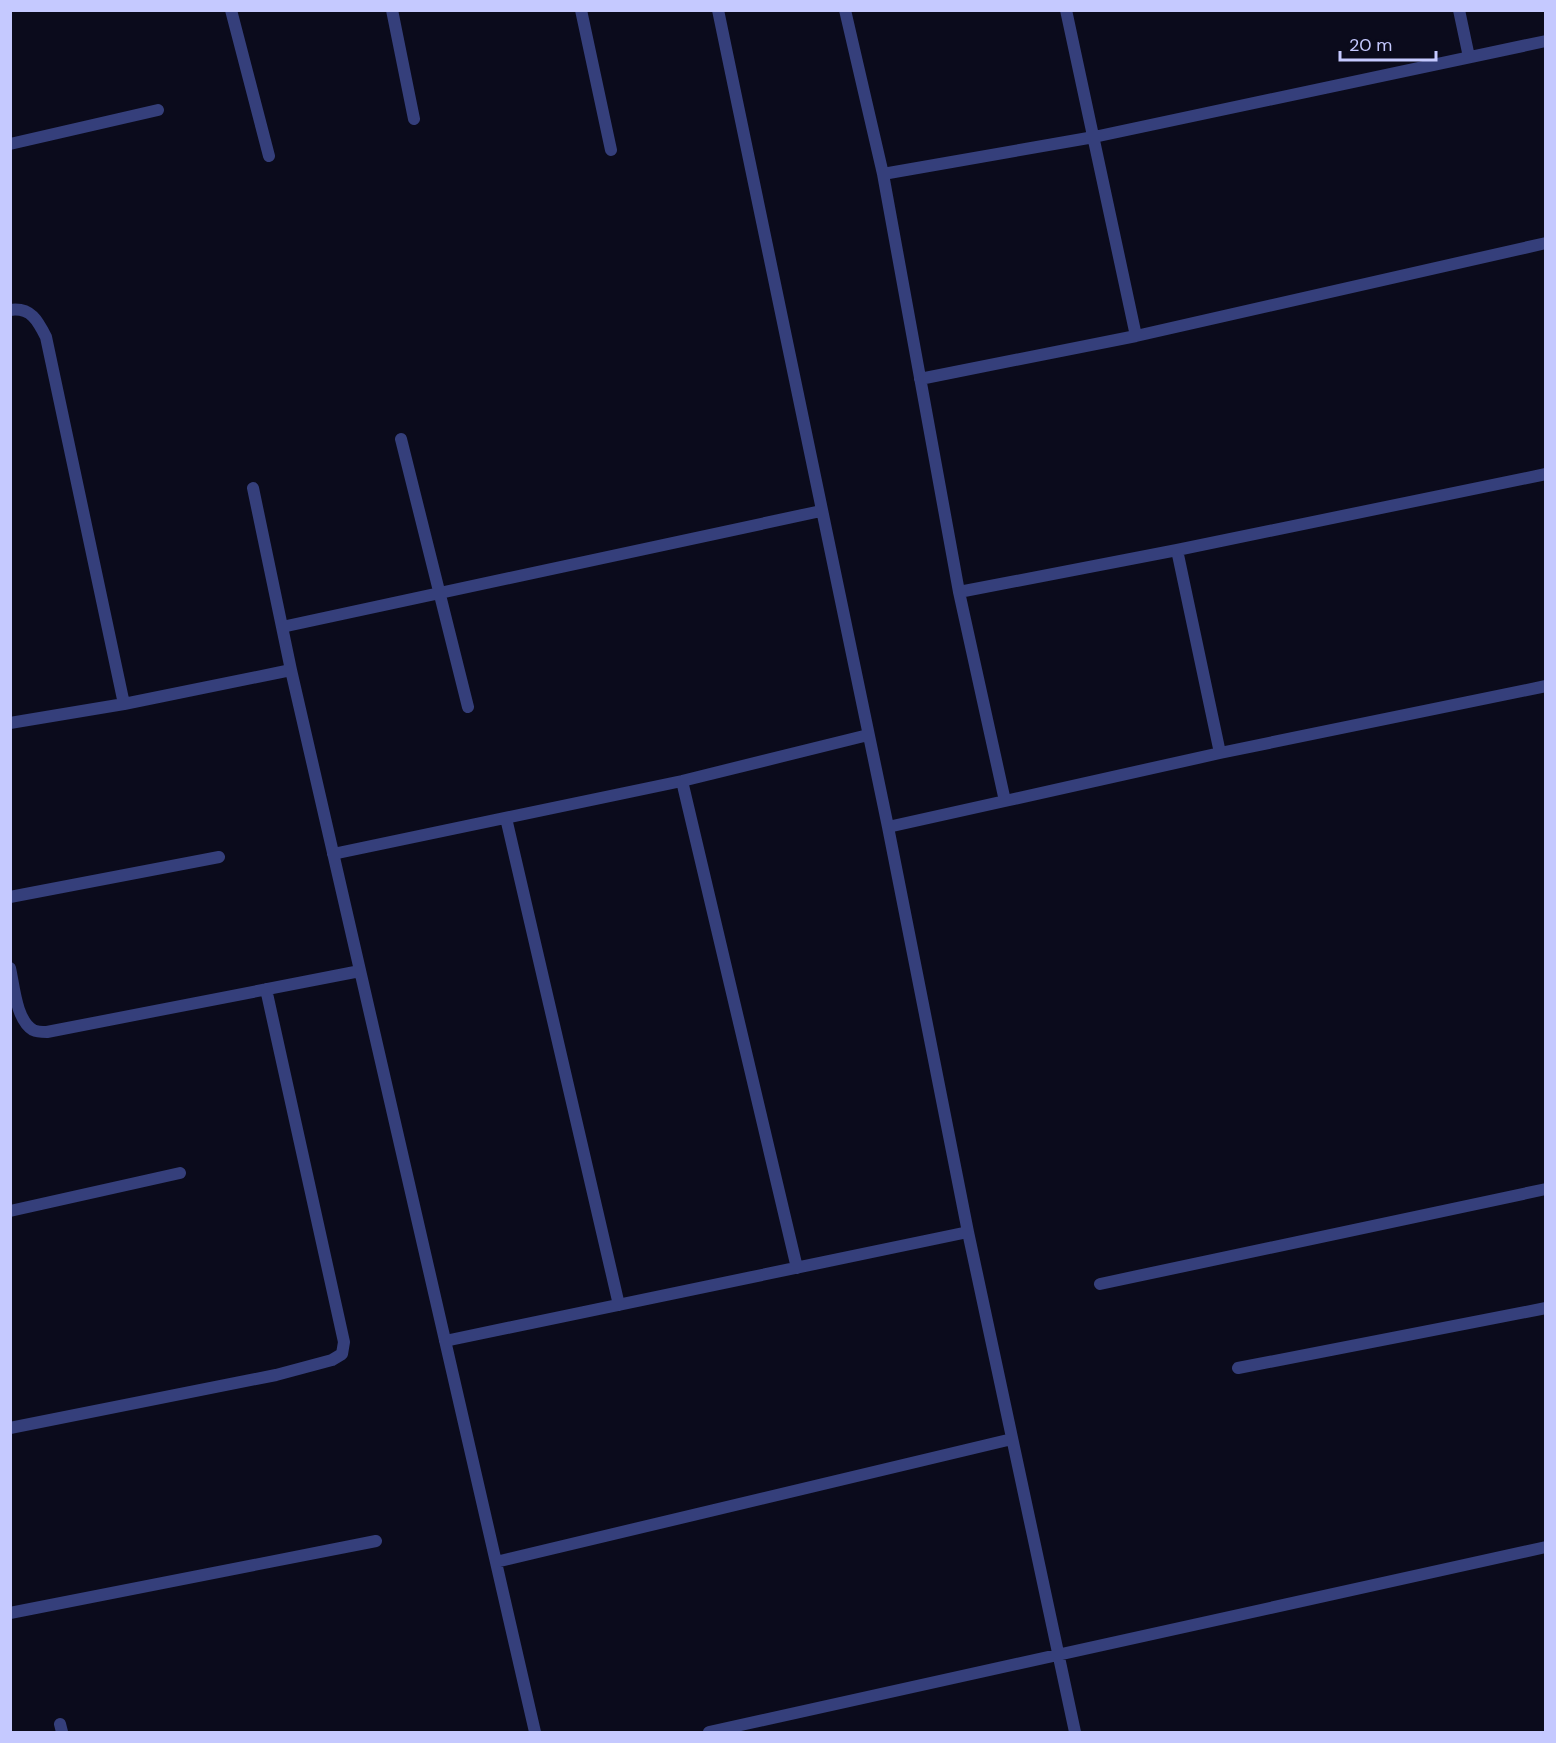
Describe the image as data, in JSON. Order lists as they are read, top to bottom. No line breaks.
{"scale_bar":"20 m"}
